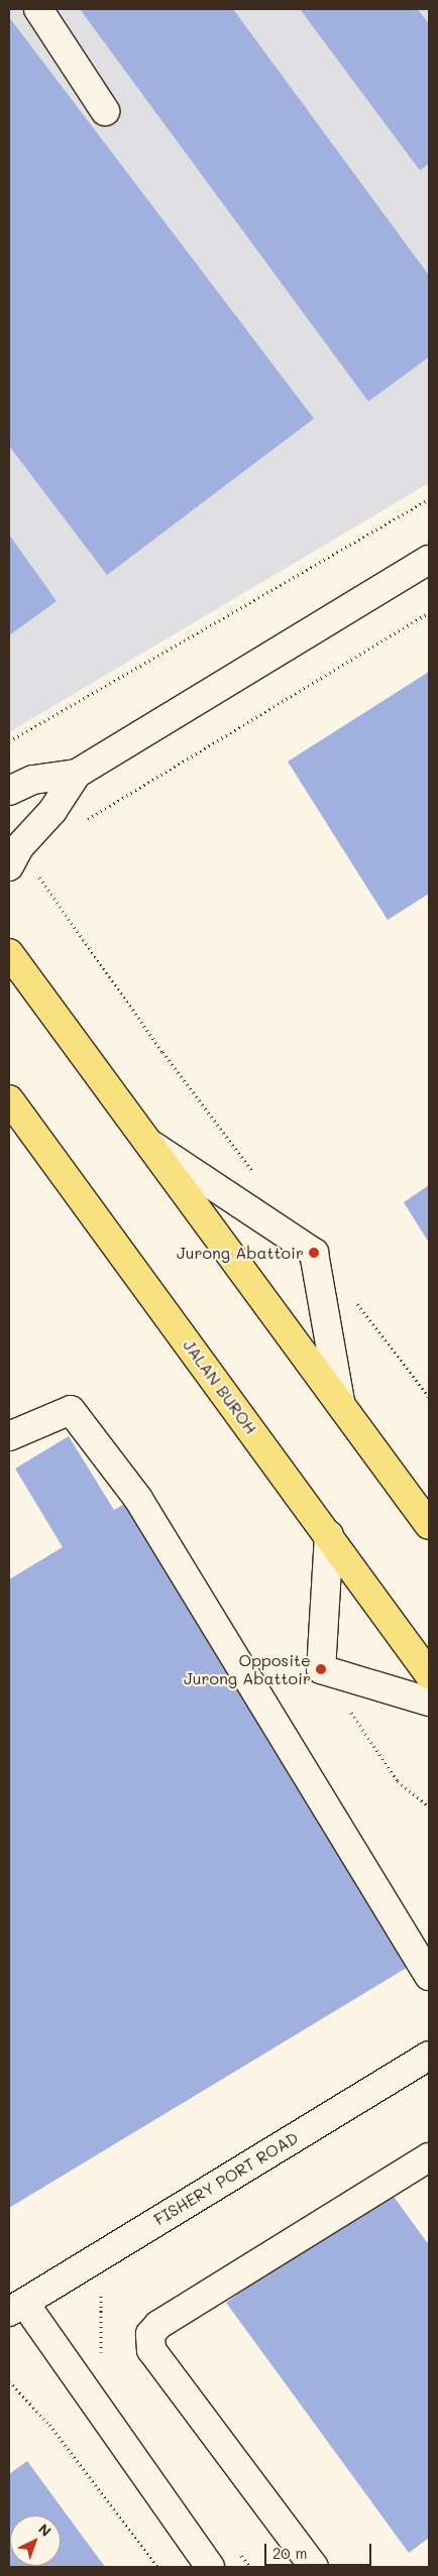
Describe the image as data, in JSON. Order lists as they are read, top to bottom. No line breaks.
{"streets":{"highway":["JALAN BUROH"],"street":["FISHERY PORT ROAD"]},"places":["Jurong Abattoir","Opposite Jurong Abattoir"],"scale_bar":"20 m","north":"top right"}
